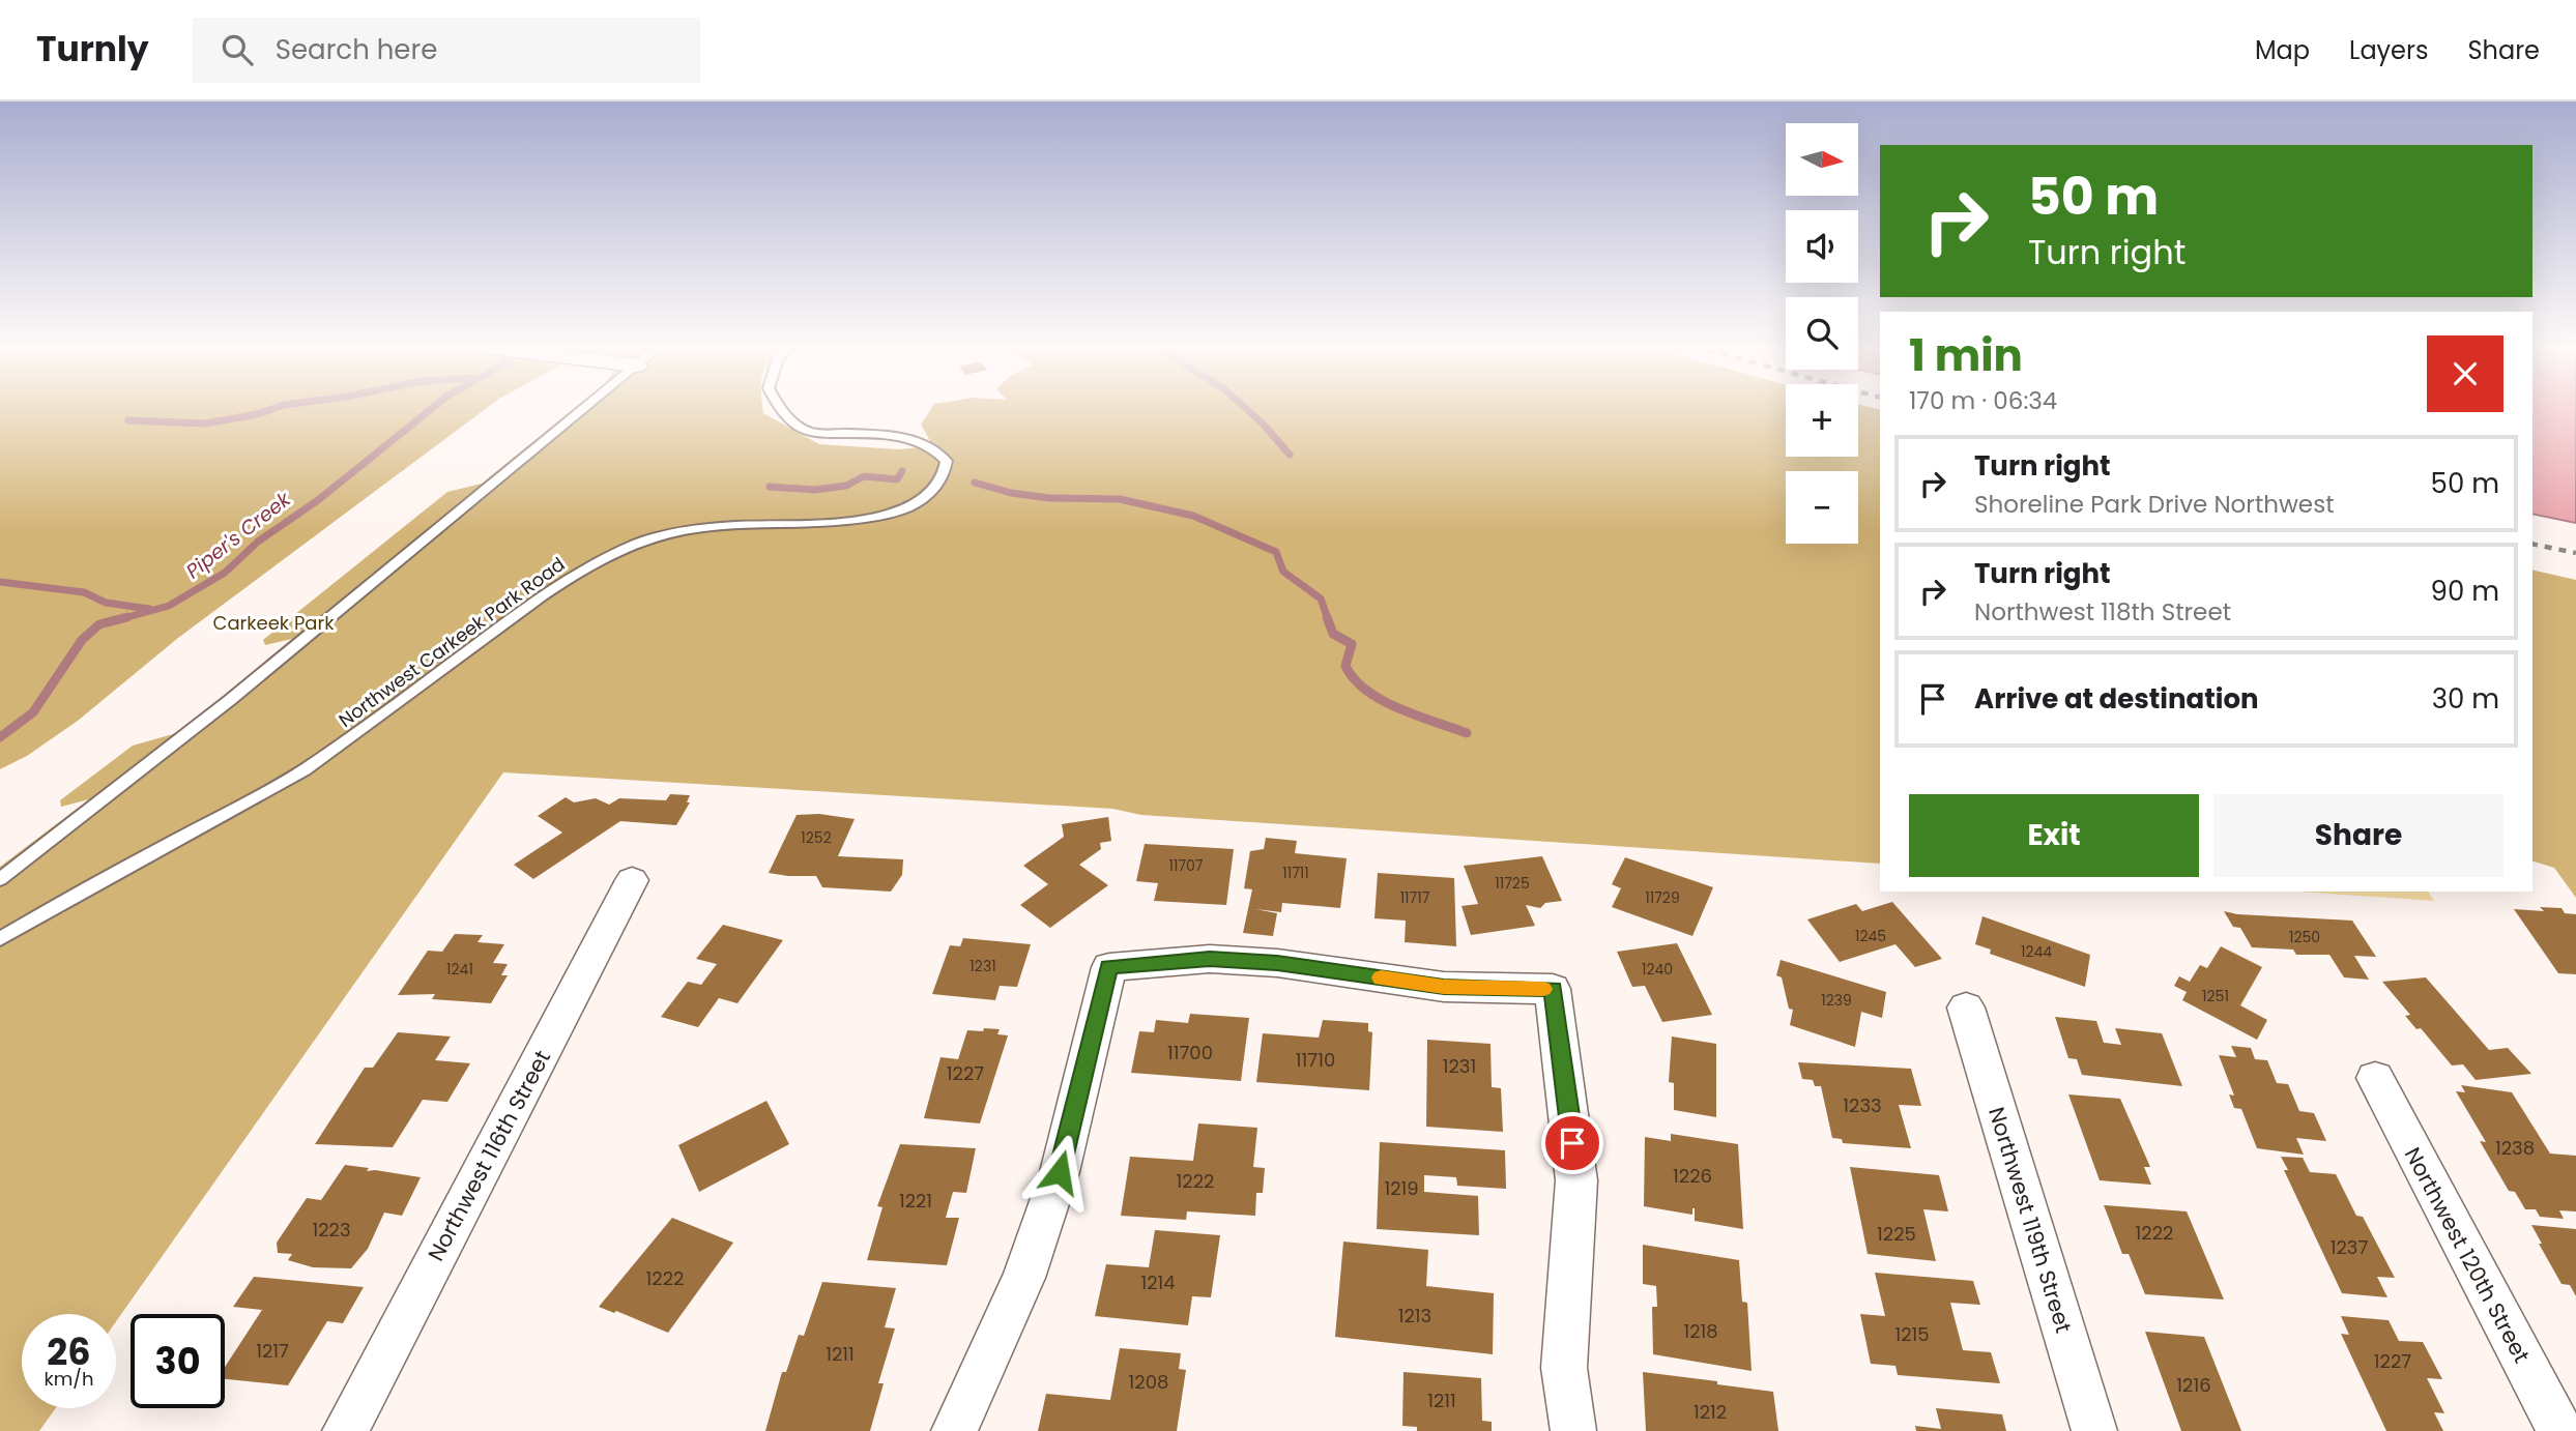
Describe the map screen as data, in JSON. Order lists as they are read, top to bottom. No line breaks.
{"streets":{"street":["Northwest 116th Street","Northwest 119th Street","Northwest 120th Street"],"lane":["Northwest Carkeek Park Road"]},"water":["Piper's Creek"],"parks":["Carkeek Park"],"house_numbers":["1252","11707","11711","11725","11717","11729","1245","1250","1244","1231","1241","1240","1251","1239","11700","11710","1231","1227","1233","1238","1226","1222","1219","1221","1223","1222","1225","1237","1222","1214","1213","1218","1215","1217","1211","1227","1208","1216","1211","1212"],"north":"right","page":{"header":"Turnly","search":"Search here","nav":["Map","Layers","Share"],"map_buttons":["+","−"],"turn":["50 m","Turn right"],"heading":["1 min","170 m · 06:34"],"list":[{"name":"Turn right","note":"Shoreline Park Drive Northwest","value":"50 m"},{"name":"Turn right","note":"Northwest 118th Street","value":"90 m"},{"name":"Arrive at destination","value":"30 m"}],"buttons":["Exit","Share"],"speed":"26 km/h","limit":"30"}}
